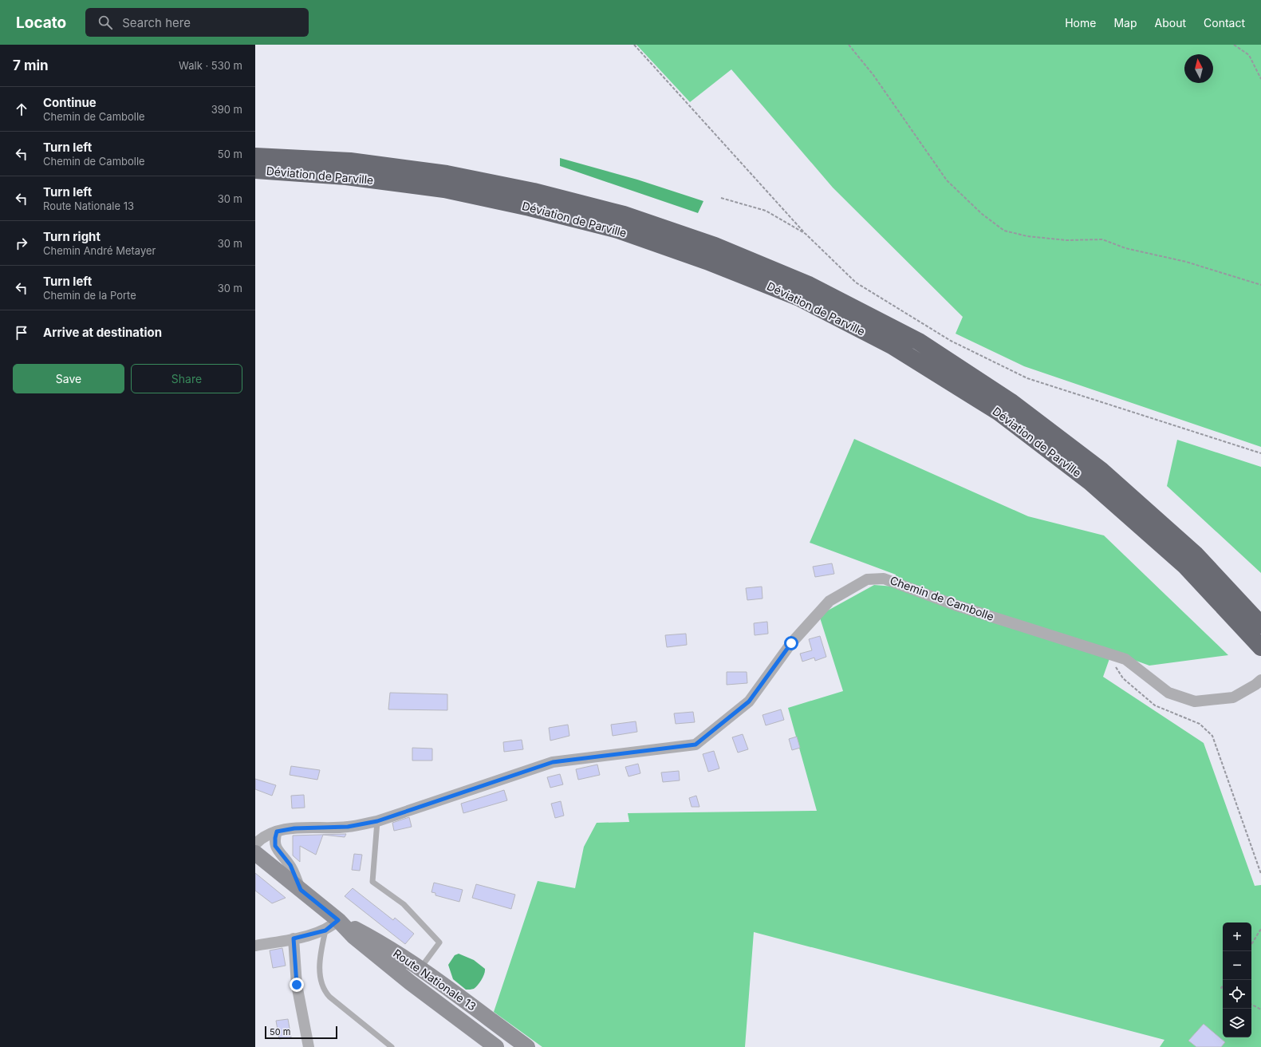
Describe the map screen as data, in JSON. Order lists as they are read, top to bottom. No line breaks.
{"streets":{"highway":["Déviation de Parville"],"main road":["Route Nationale 13"],"street":["Chemin de Cambolle"]},"scale_bar":"50 m","north":"top","page":{"header":"Locato","search":"Search here","nav":["Home","Map","About","Contact"],"heading":["7 min","Walk · 530 m"],"list":[["Continue","Chemin de Cambolle","390 m"],["Turn left","Chemin de Cambolle","50 m"],["Turn left","Route Nationale 13","30 m"],["Turn right","Chemin André Metayer","30 m"],["Turn left","Chemin de la Porte","30 m"],"Arrive at destination"],"buttons":["Save","Share"],"map_buttons":["+","−"],"scale":"50 m"}}
